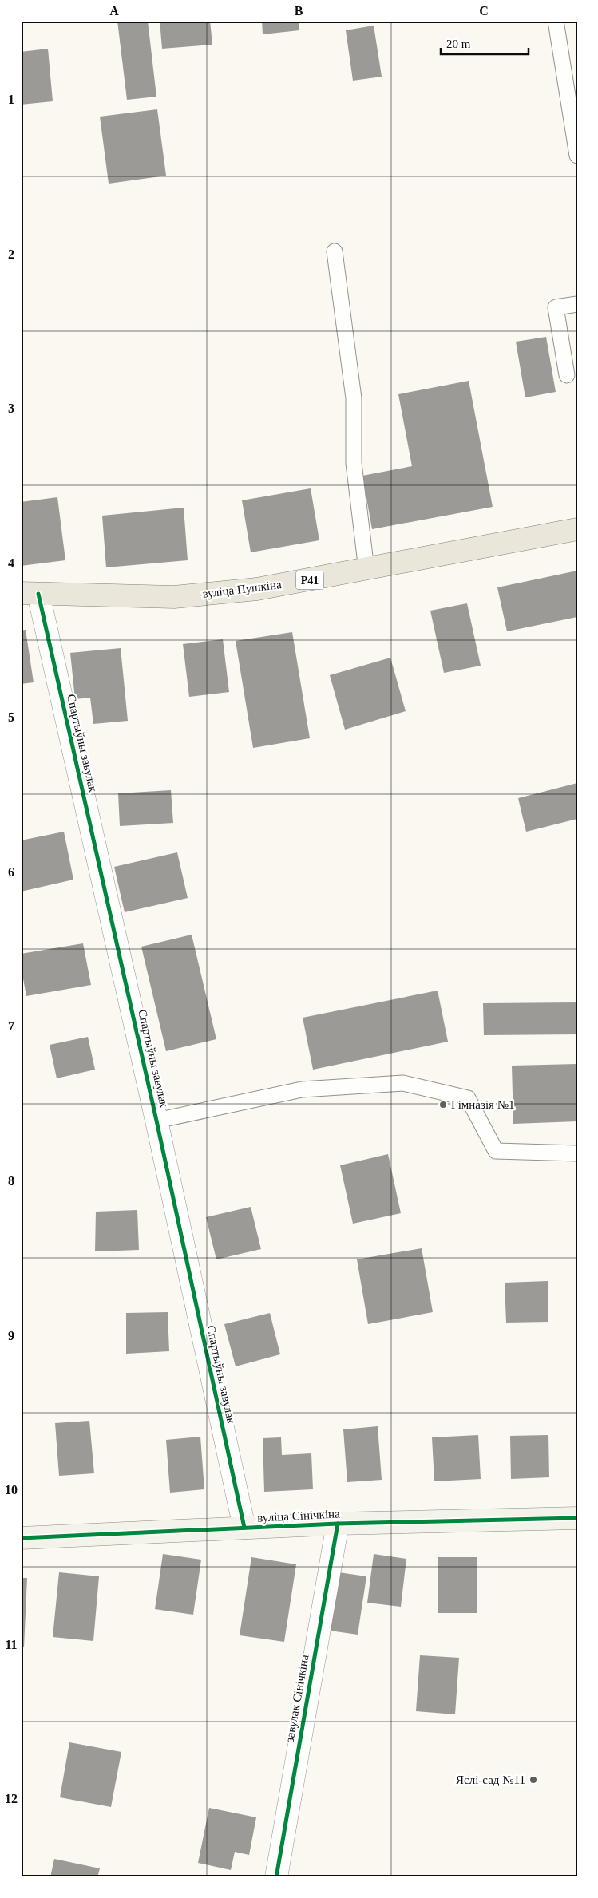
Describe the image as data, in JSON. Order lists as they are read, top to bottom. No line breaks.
{"streets":{"main road":["Р41","вуліца Пушкіна"],"street":["Спартыўны завулак","вуліца Сінічкіна","завулак Сінічкіна"]},"crossings":[["вуліца Пушкіна","Спартыўны завулак"],["Спартыўны завулак","вуліца Сінічкіна"],["вуліца Сінічкіна","завулак Сінічкіна"]],"places":["Гімназія №1","Яслі-сад №11"],"scale_bar":"20 m","grid":{"columns":["A","B","C"],"rows":["1","2","3","4","5","6","7","8","9","10","11","12"]}}
